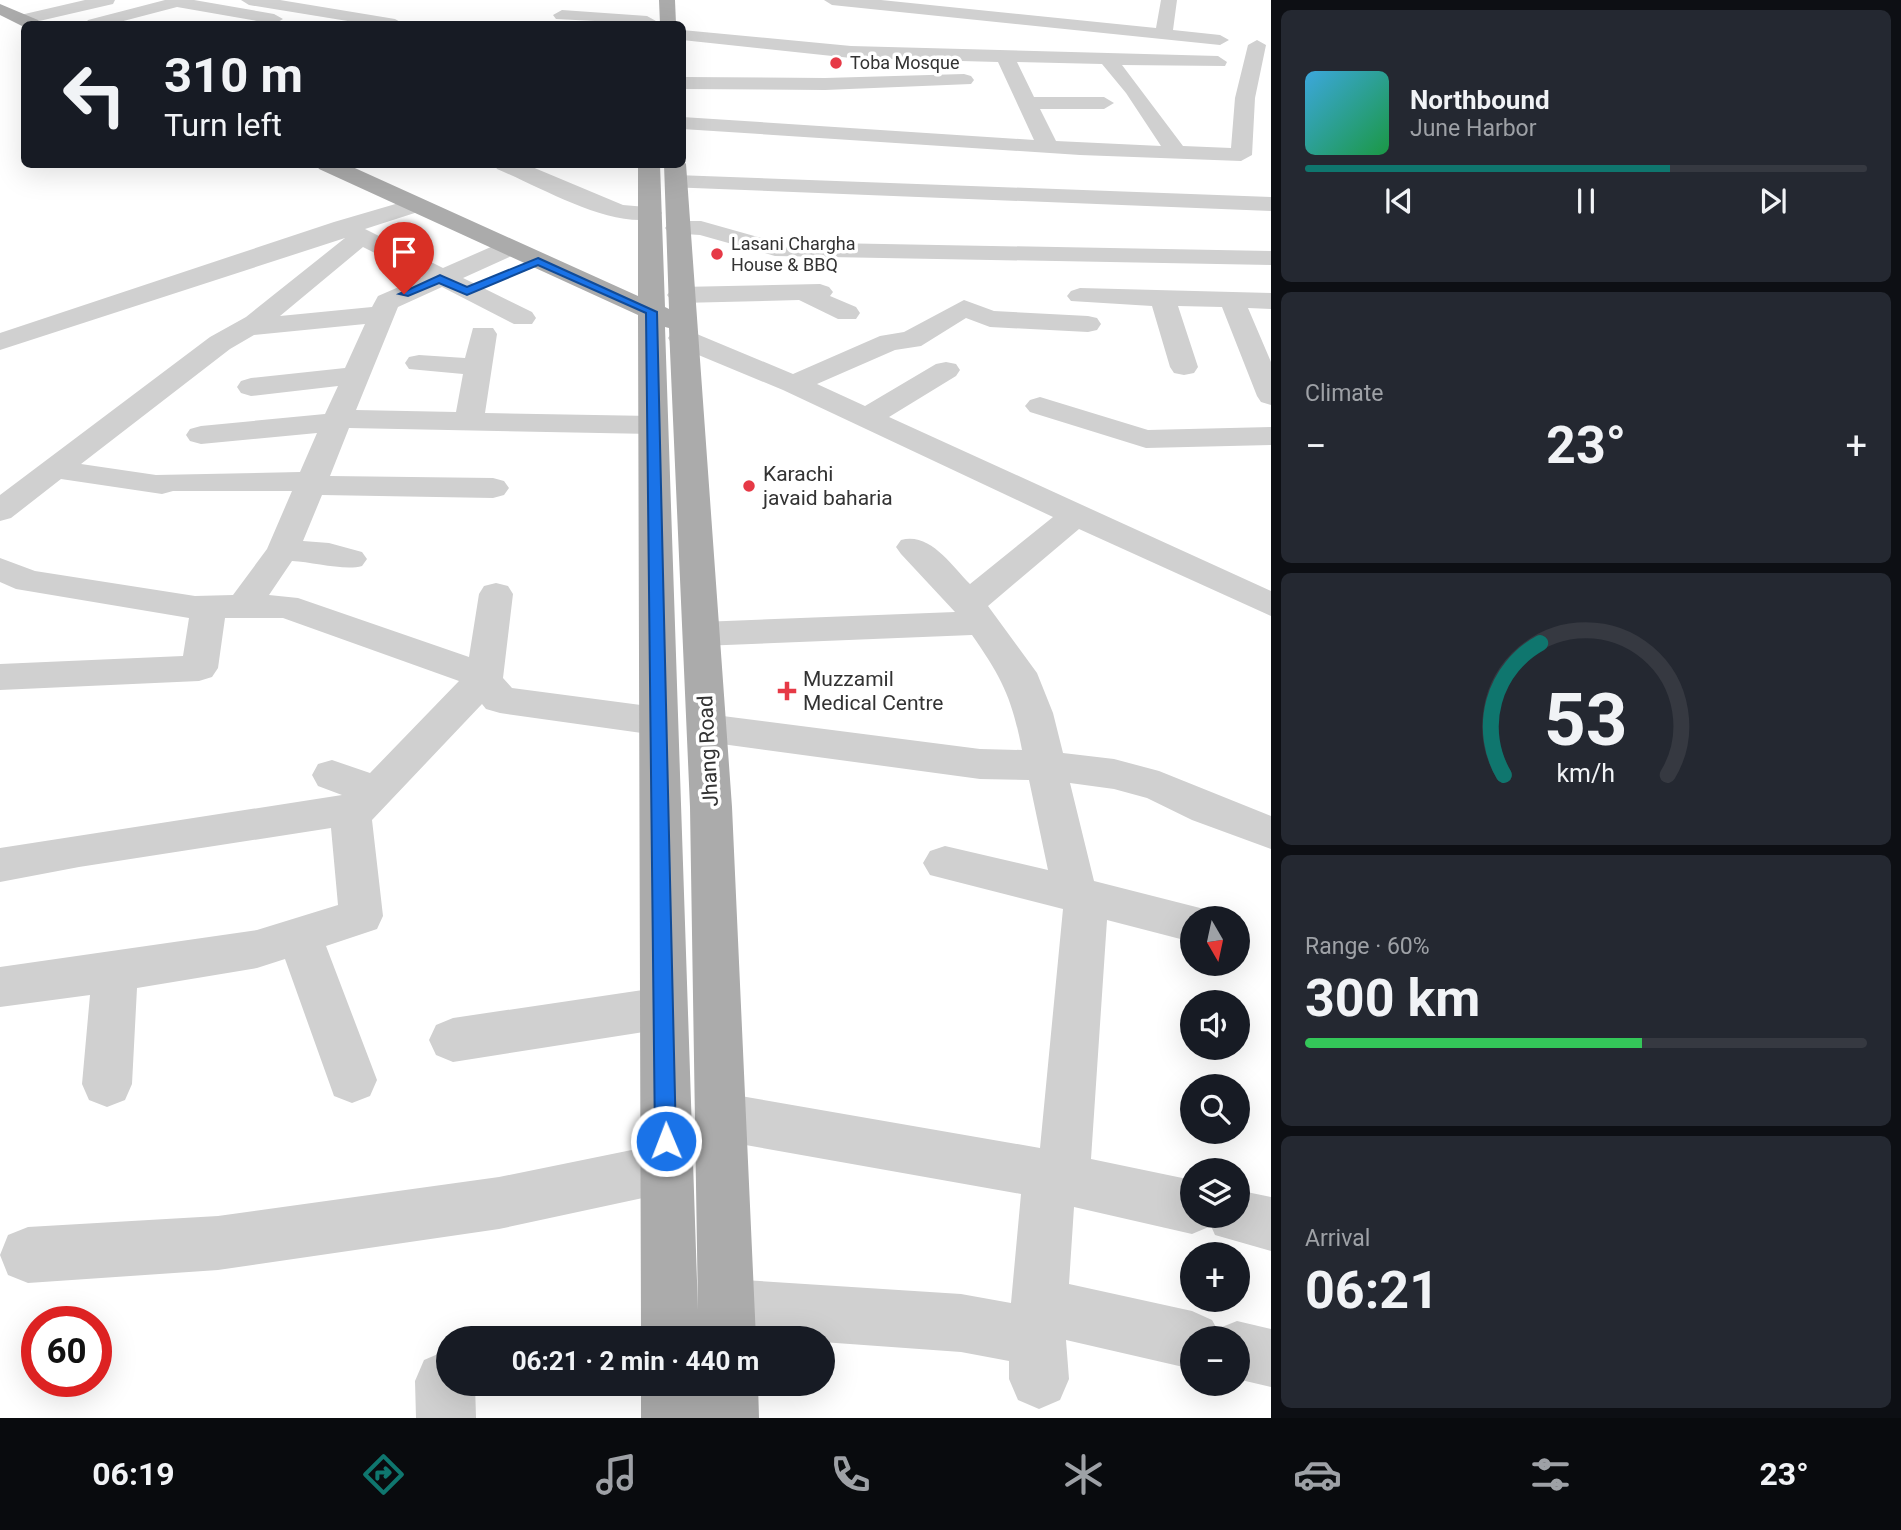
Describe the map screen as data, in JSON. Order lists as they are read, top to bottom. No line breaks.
{"streets":{"main road":["Jhang Road"]},"places":{"other":["Toba Mosque","Lasani Chargha House & BBQ","Karachi javaid baharia"],"health":["Muzzamil Medical Centre"]},"north":"bottom","page":{"turn":["310 m","Turn left"],"song":["Northbound","June Harbor"],"tile":["Climate",["Range · 60%","300 km"],["Arrival","06:21"]],"heat":["−","23°","+"],"map_buttons":["+","−"],"limit":"60","trip":"06:21 · 2 min · 440 m","tabs":["06:19","23°"],"gauge":["53","km/h"]}}
